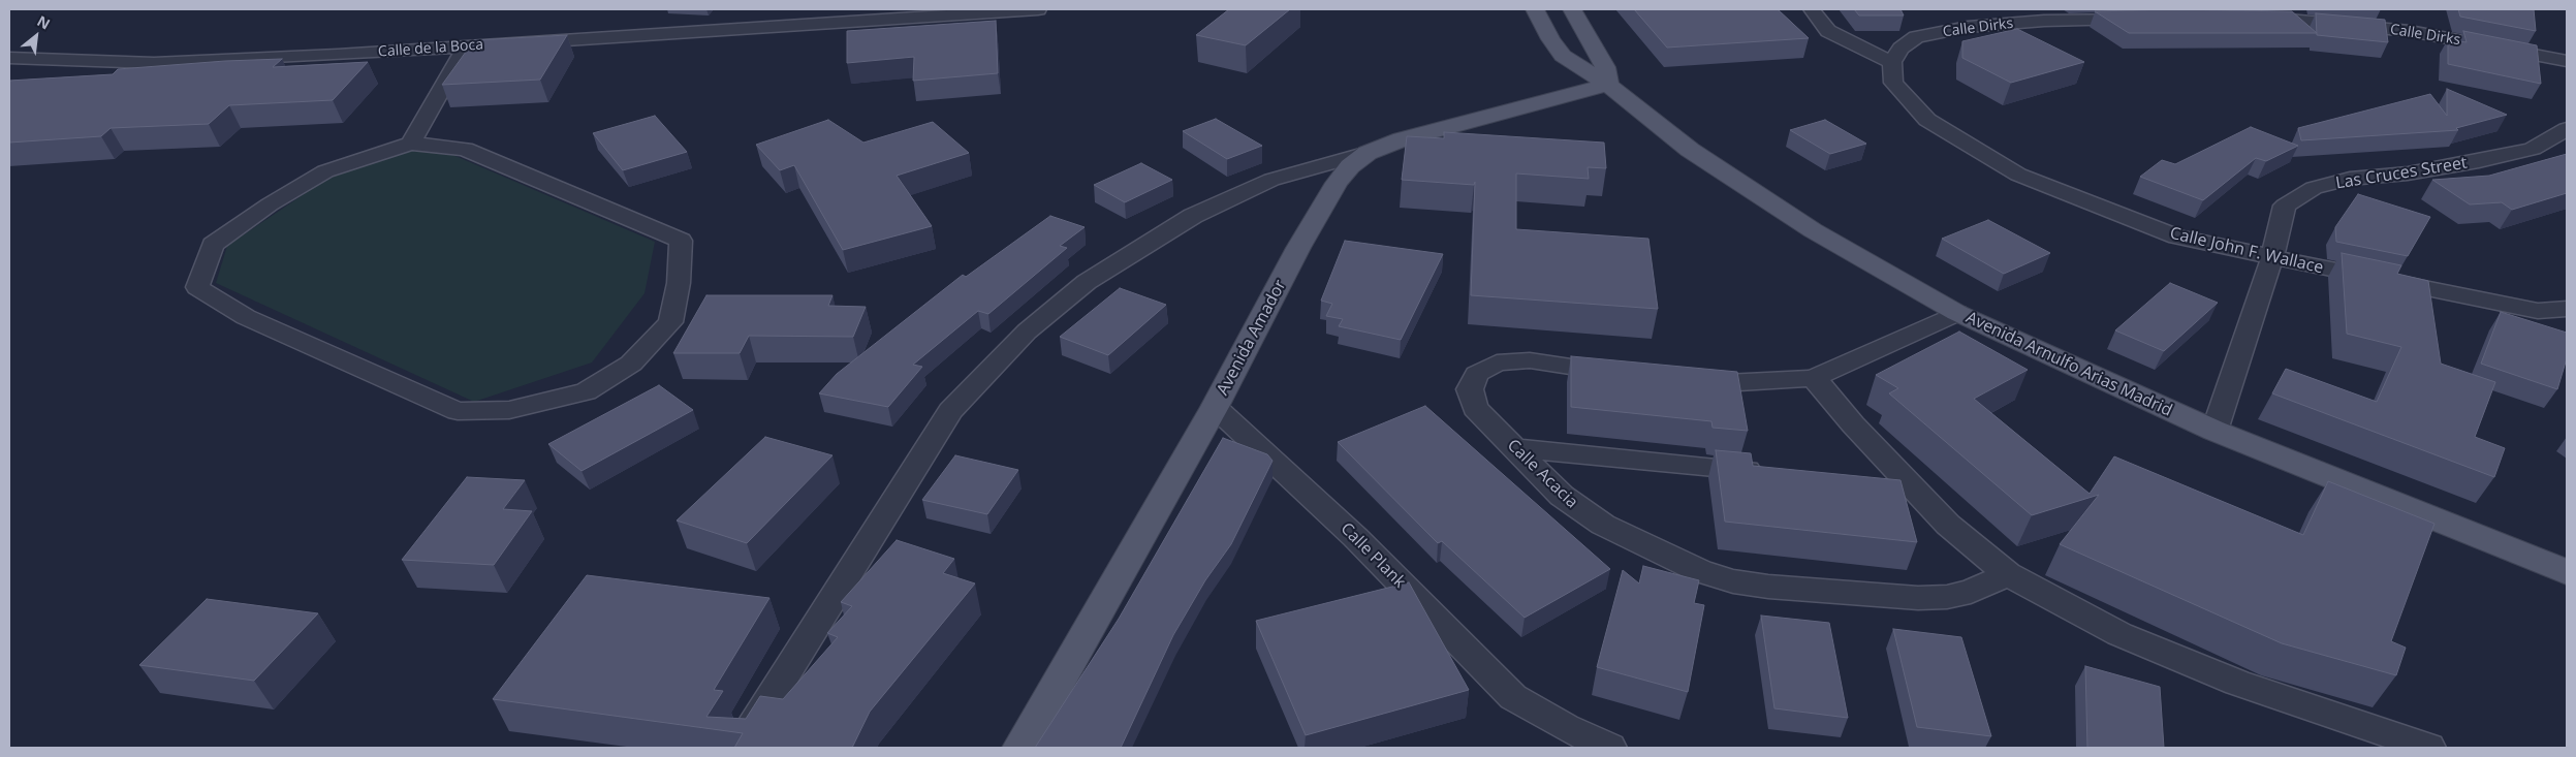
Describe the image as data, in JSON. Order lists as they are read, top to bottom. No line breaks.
{"streets":{"main road":["Avenida Amador","Avenida Arnulfo Arias Madrid"],"street":["Calle Dirks","Calle de la Boca","Las Cruces Street","Calle John F. Wallace","Calle Acacia","Calle Plank"]},"crossings":[["Calle Dirks","Calle John F. Wallace"],["Las Cruces Street","Calle John F. Wallace"],["Las Cruces Street","Avenida Arnulfo Arias Madrid"],["Avenida Amador","Avenida Arnulfo Arias Madrid"],["Avenida Amador","Calle Plank"]],"north":"top right"}
